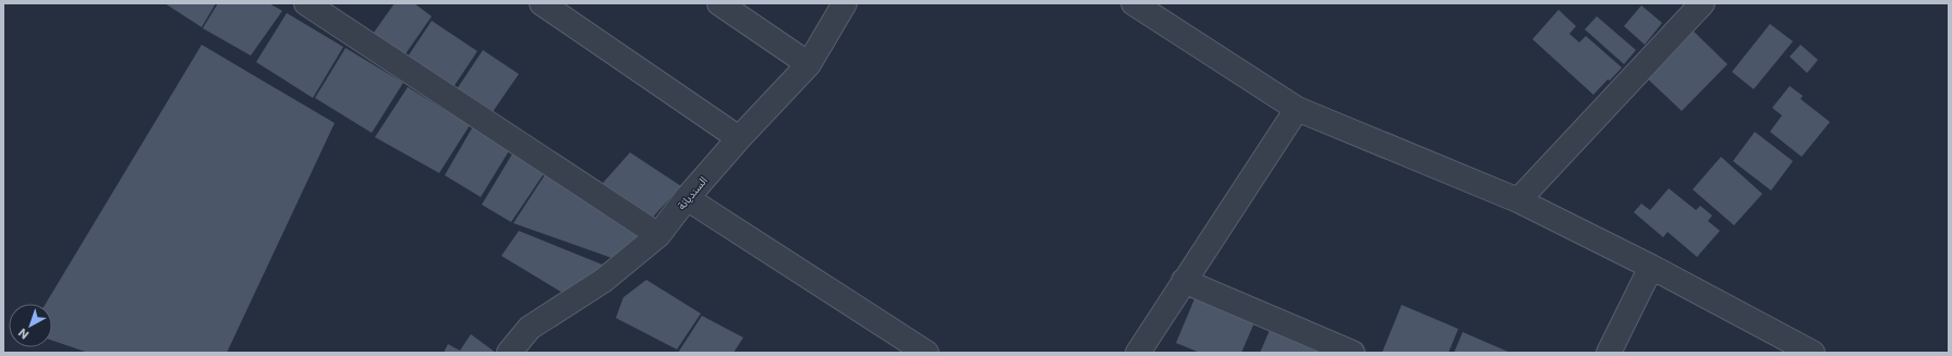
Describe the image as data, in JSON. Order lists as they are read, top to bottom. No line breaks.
{"streets":{"street":["السنديانة"]},"north":"bottom left"}
